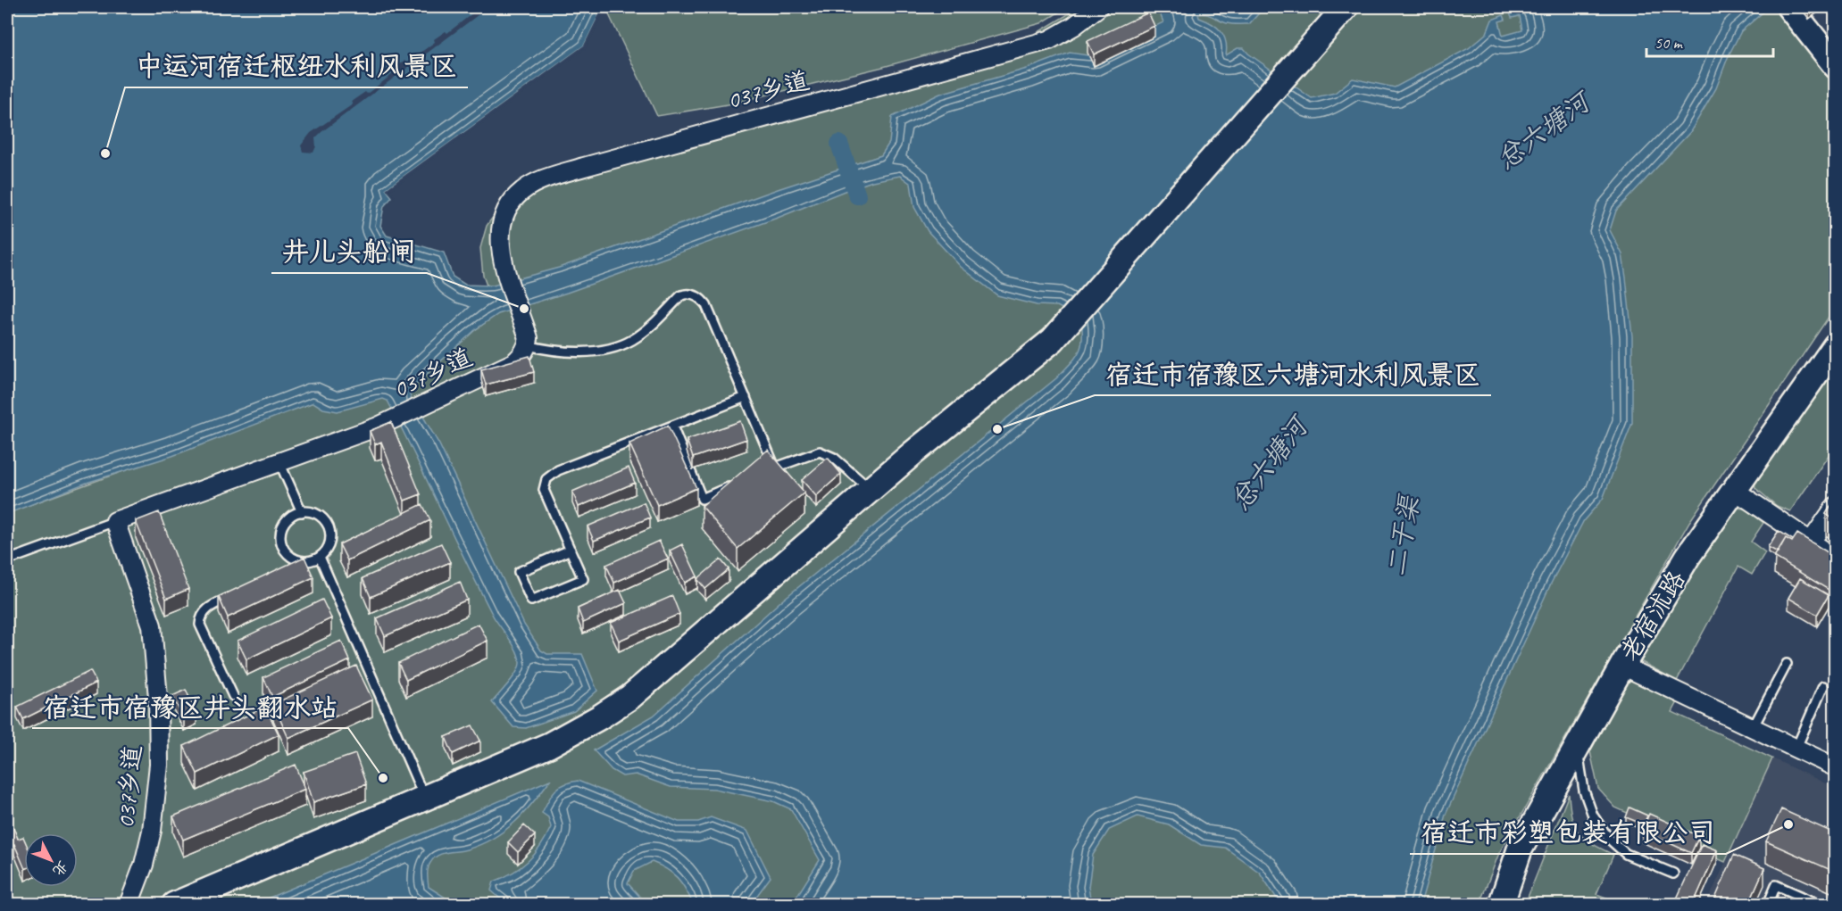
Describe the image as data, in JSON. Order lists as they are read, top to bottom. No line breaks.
{"streets":{"street":["037乡道","老宿沭路"]},"water":["总六塘河","二干渠"],"places":["中运河宿迁枢纽水利风景区","井儿头船闸","宿迁市宿豫区六塘河水利风景区","宿迁市宿豫区井头翻水站","宿迁市彩塑包装有限公司"],"scale_bar":"50 m","north":"bottom right"}
